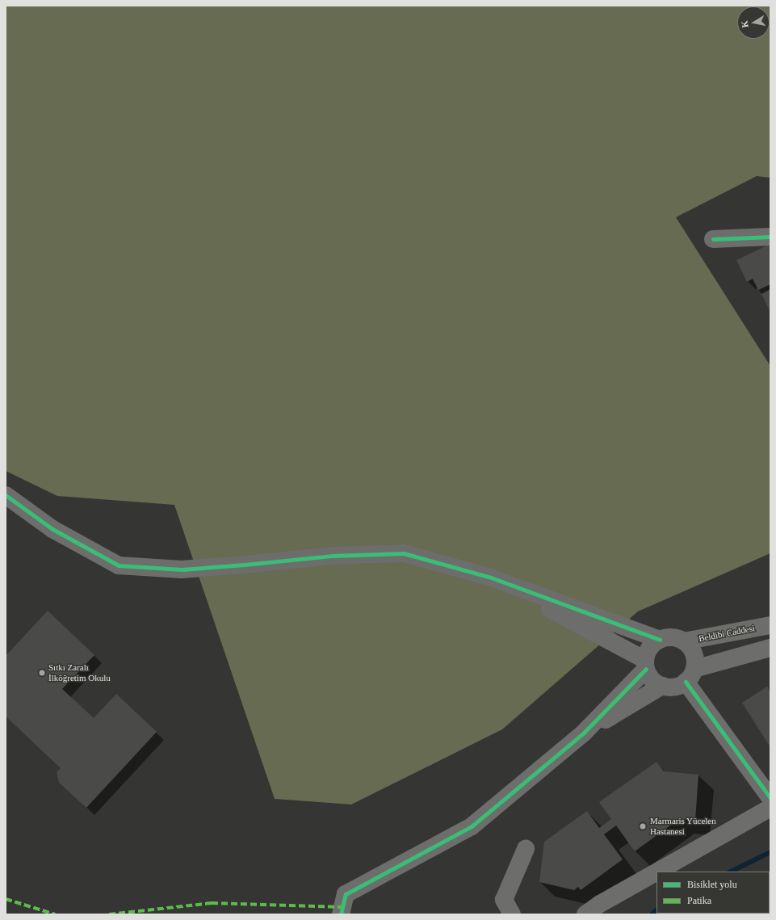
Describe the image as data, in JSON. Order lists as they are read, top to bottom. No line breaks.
{"streets":{"street":["Beldibi Caddesi"]},"places":["Sıtkı Zaralı İlköğretim Okulu","Marmaris Yücelen Hastanesi"],"legend":["Bisiklet yolu","Patika"],"north":"left"}
